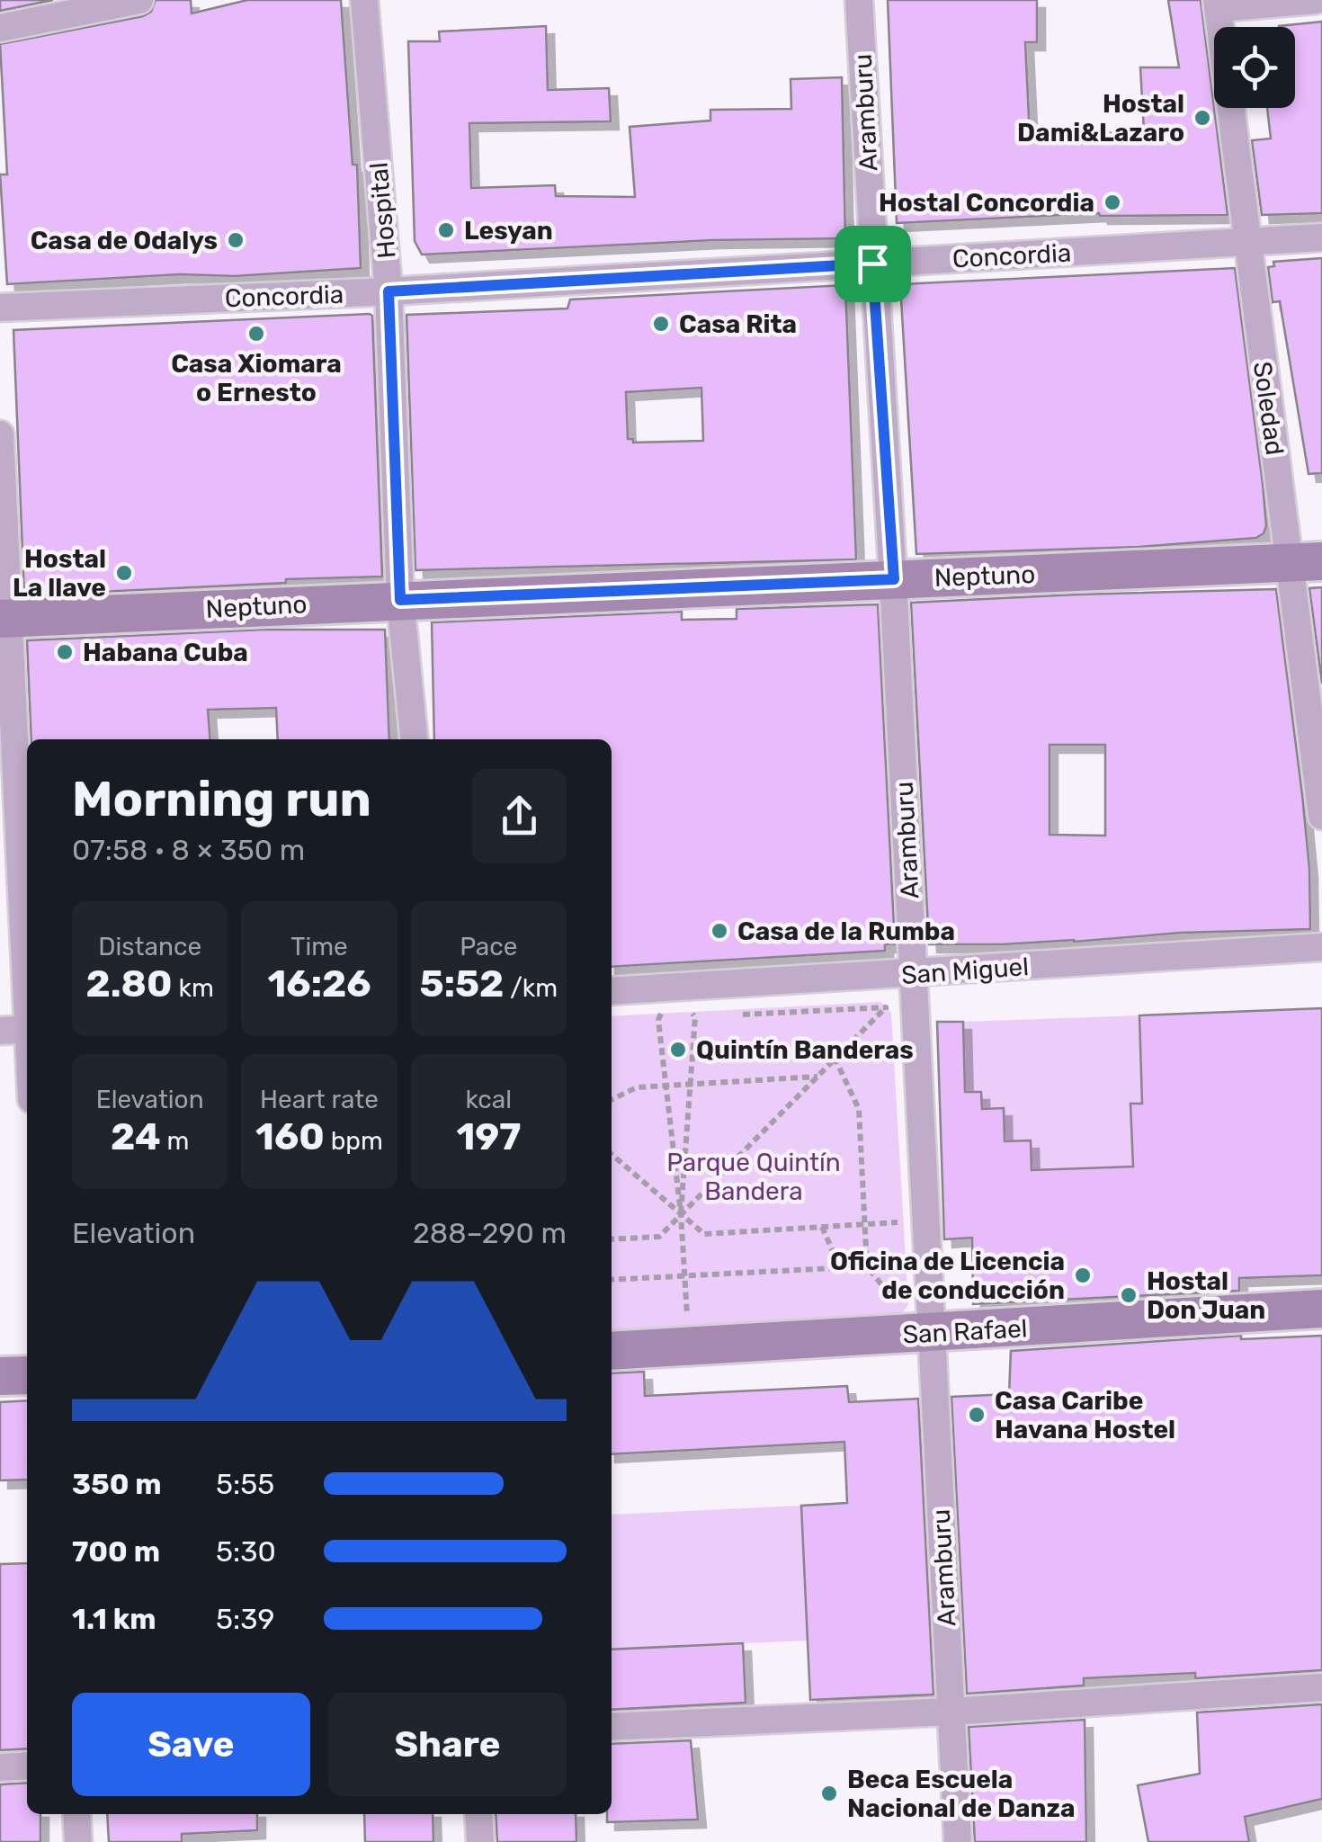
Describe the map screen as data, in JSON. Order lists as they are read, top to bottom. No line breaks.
{"streets":{"street":["Aramburu","Hospital","Concordia","Soledad","Neptuno","San Miguel","San Rafael"]},"crossings":[["Aramburu","Concordia"],["Aramburu","Neptuno"],["Aramburu","San Miguel"],["Aramburu","San Rafael"],["Hospital","Concordia"],["Hospital","Neptuno"],["Concordia","Soledad"],["Soledad","Neptuno"]],"parks":["Parque Quintín Bandera"],"places":["Hostal Dami&Lazaro","Hostal Concordia","Lesyan","Casa de Odalys","Casa Rita","Casa Xiomara o Ernesto","Hostal La llave","Habana Cuba","Casa de la Rumba","Quintín Banderas","Oficina de Licencia de conducción","Hostal Don Juan","Casa Caribe Havana Hostel","Beca Escuela Nacional de Danza"],"page":{"heading":["Morning run","07:58 · 8 × 350 m"],"stats":[["Distance","2.80 km"],["Time","16:26"],["Pace","5:52 /km"],["Elevation","24 m"],["Heart rate","160 bpm"],["kcal","197"]],"chart":["Elevation","288–290 m"],"list":[{"name":"350 m","note":"5:55"},{"name":"700 m","note":"5:30"},{"name":"1.1 km","note":"5:39"}],"buttons":["Save","Share"]}}
